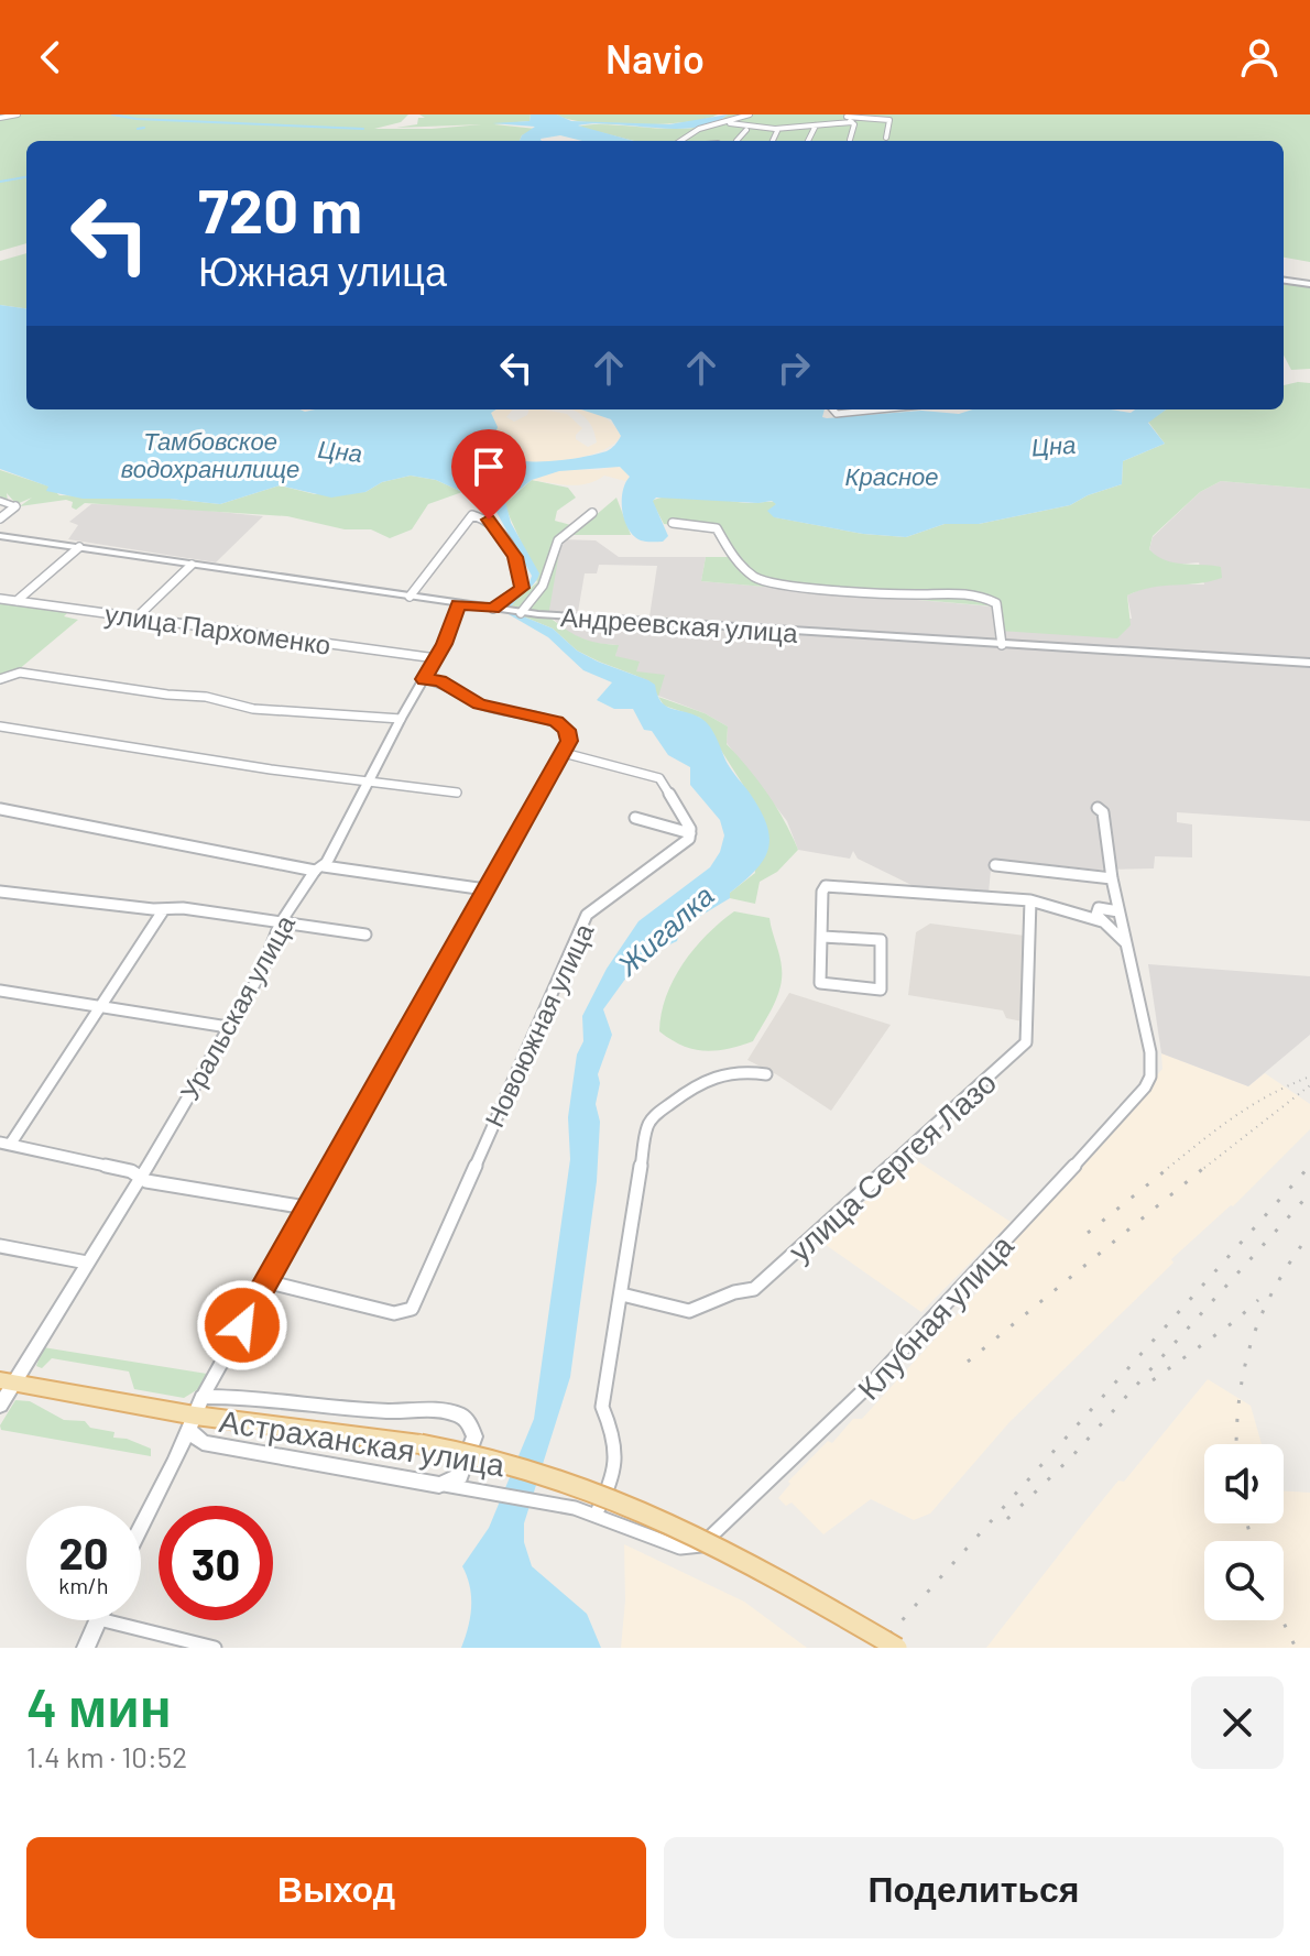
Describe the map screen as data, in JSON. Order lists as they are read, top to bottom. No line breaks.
{"streets":{"main road":["Астраханская улица"],"street":["Андреевская улица","улица Пархоменко","Уральская улица","Новоюжная улица","улица Сергея Лазо","Клубная улица"]},"crossings":[["Андреевская улица","Уральская улица"],["улица Пархоменко","Уральская улица"],["Уральская улица","Астраханская улица"]],"water":["Тамбовское водохранилище","Цна","Красное","Жигалка"],"page":{"header":"Navio","turn":["720 m","Южная улица"],"speed":"20 km/h","limit":"30","heading":["4 мин","1.4 km · 10:52"],"buttons":["Выход","Поделиться"]}}
